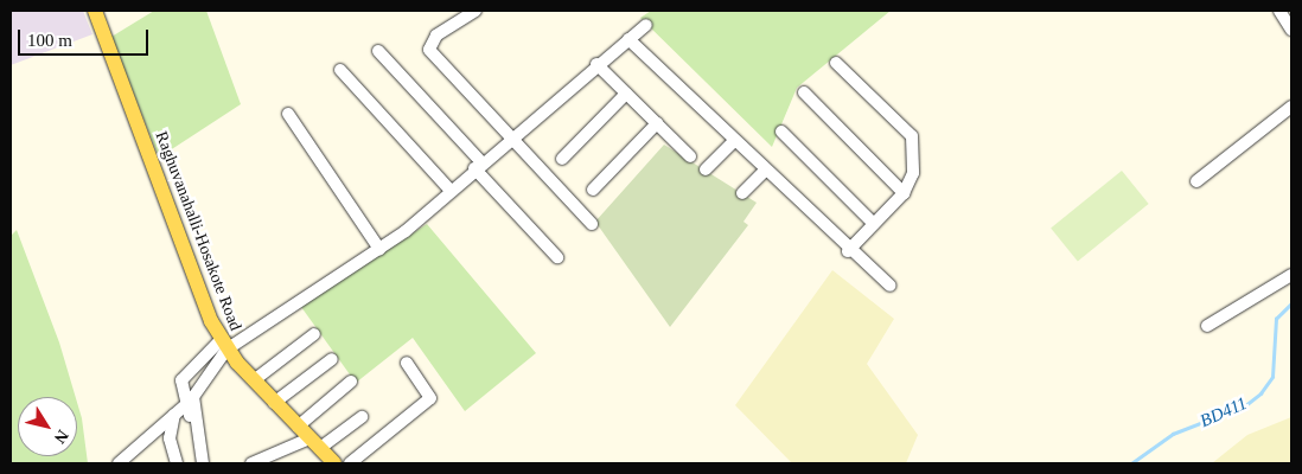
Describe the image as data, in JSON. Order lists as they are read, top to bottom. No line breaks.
{"streets":{"main road":["Raghuvanahalli-Hosakote Road"]},"water":["BD411"],"scale_bar":"100 m","north":"bottom right"}
